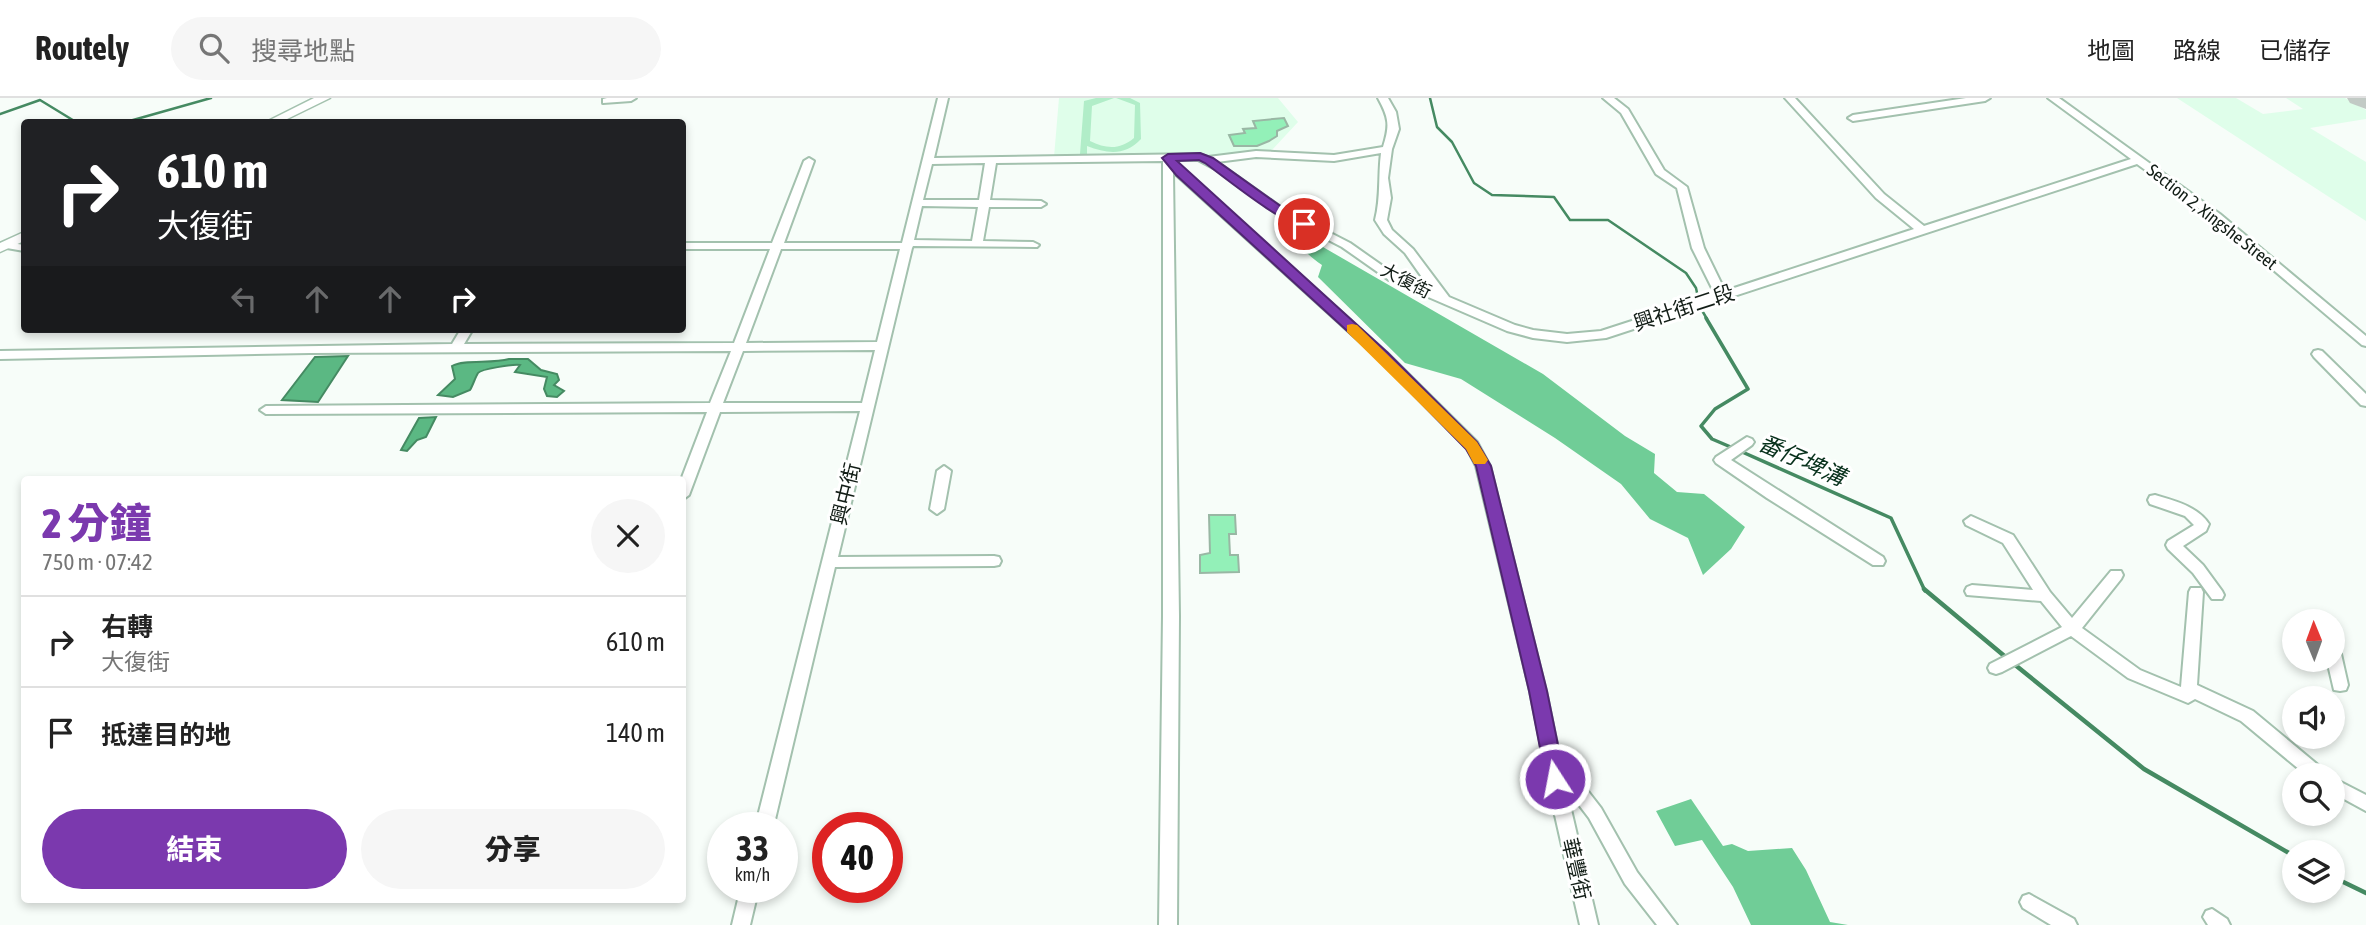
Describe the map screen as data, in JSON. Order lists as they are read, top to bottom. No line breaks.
{"streets":{"street":["Section 2, Xingshe Street","大復街","興社街二段","興中街","華豐街"]},"crossings":[["Section 2, Xingshe Street","興社街二段"],["大復街","興社街二段"]],"water":["番仔埤溝"],"north":"top","page":{"header":"Routely","search":"搜尋地點","nav":["地圖","路線","已儲存"],"turn":["610 m","大復街"],"heading":["2 分鐘","750 m · 07:42"],"list":[{"name":"右轉","note":"大復街","value":"610 m"},{"name":"抵達目的地","value":"140 m"}],"buttons":["結束","分享"],"speed":"33 km/h","limit":"40"}}
